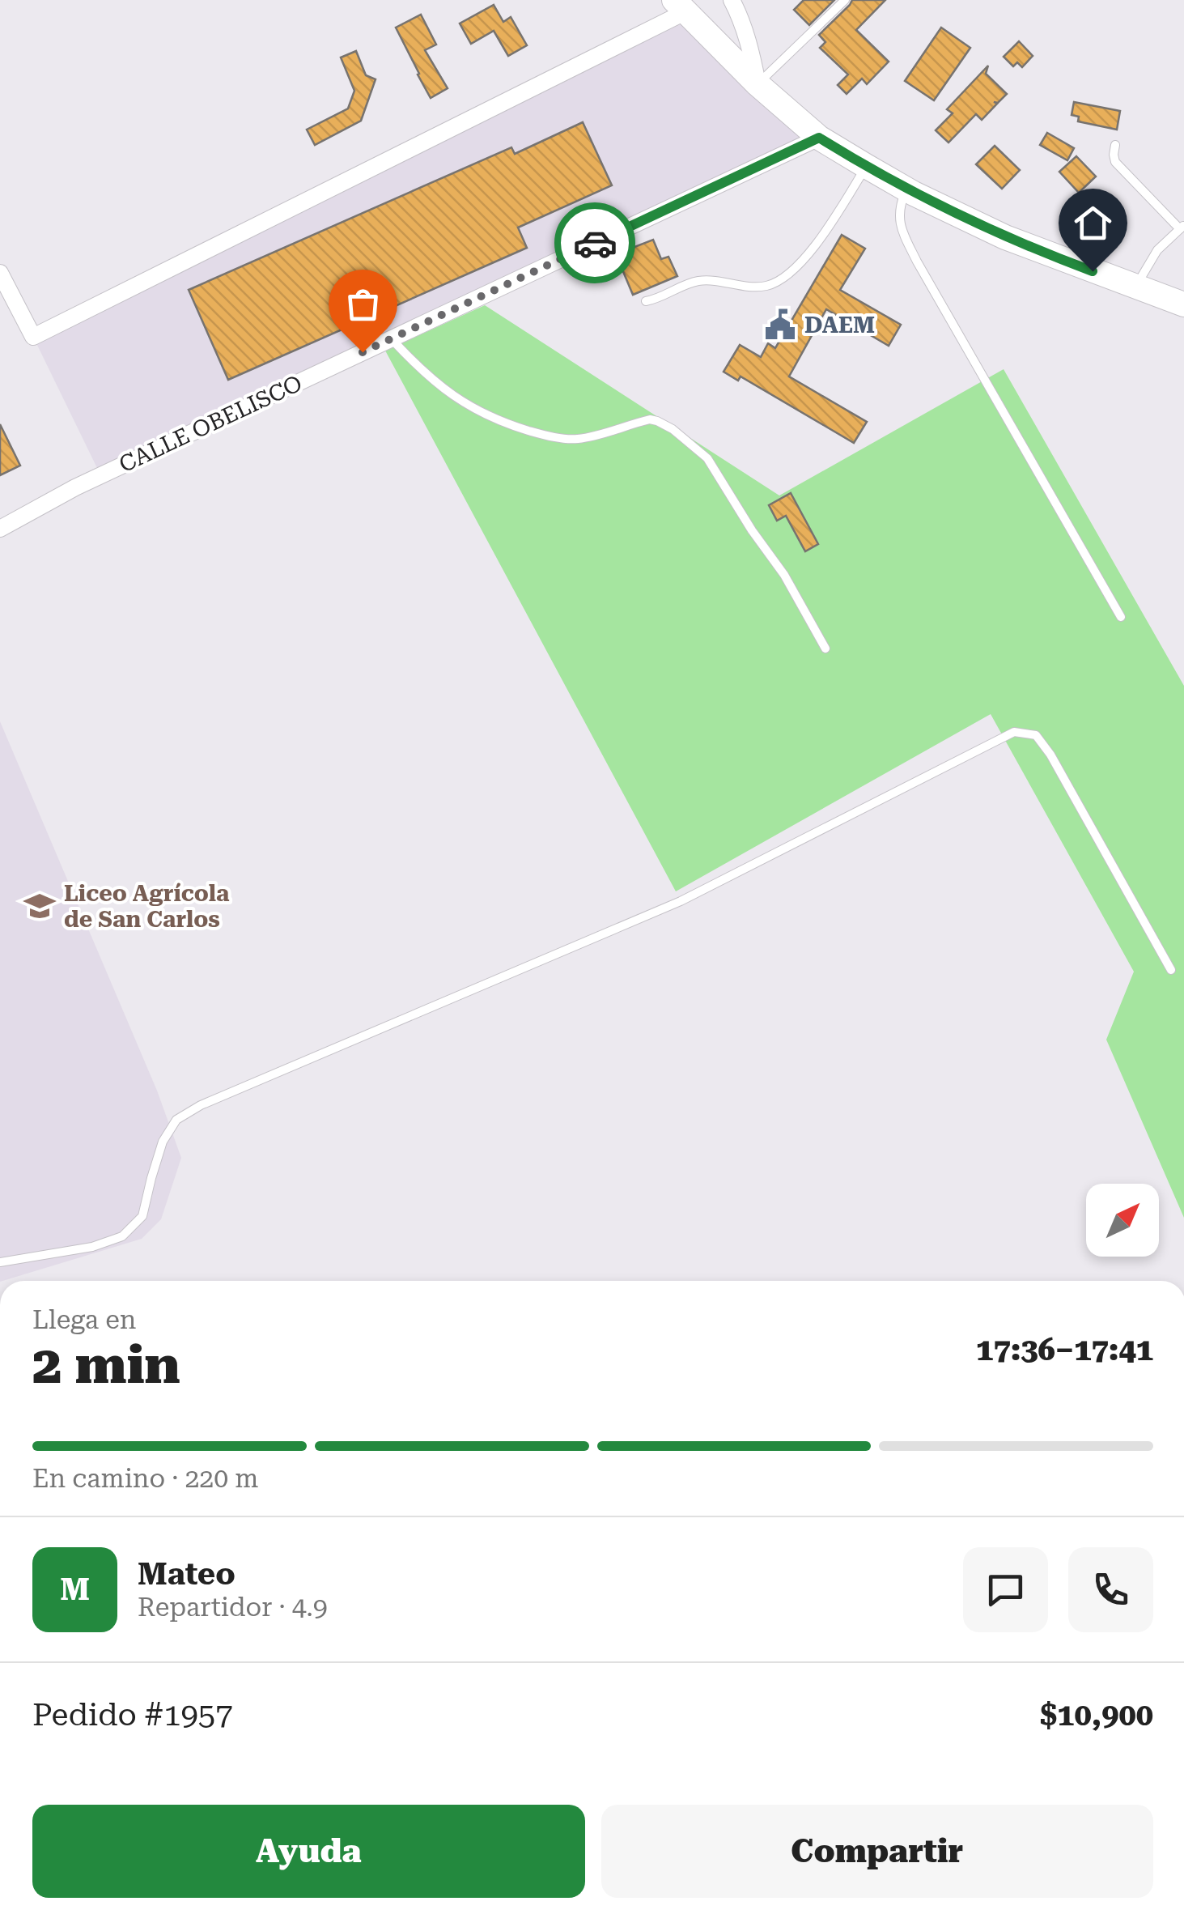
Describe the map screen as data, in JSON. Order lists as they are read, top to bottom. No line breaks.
{"streets":{"street":["CALLE OBELISCO"]},"places":{"public building":["DAEM"],"school or university":["Liceo Agrícola de San Carlos"]},"north":"top right","page":{"heading":["2 min","Llega en","17:36–17:41"],"panel":["Mateo","Repartidor · 4.9","Pedido #1957","$10,900"],"bar":"En camino · 220 m","round":"M","buttons":["Ayuda","Compartir"]}}
